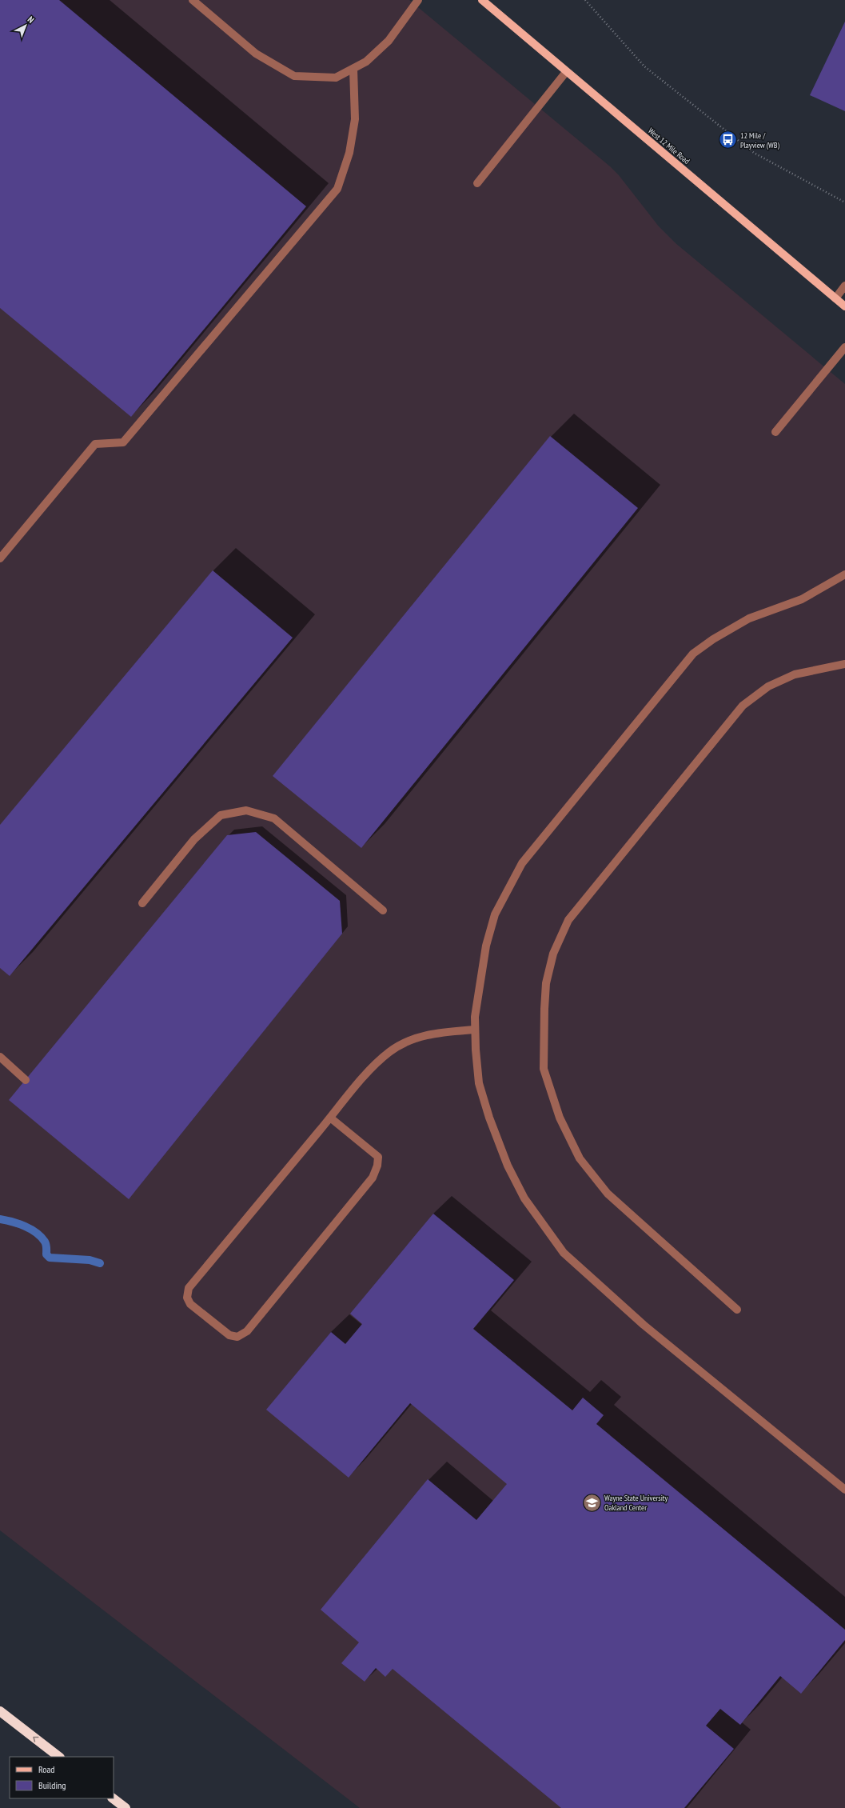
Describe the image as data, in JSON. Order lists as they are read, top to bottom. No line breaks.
{"streets":{"main road":["West 12 Mile Road"]},"places":{"bus stop":["12 Mile / Playview (WB)"],"school or university":["Wayne State University Oakland Center"]},"legend":["Road","Building"],"north":"top right"}
